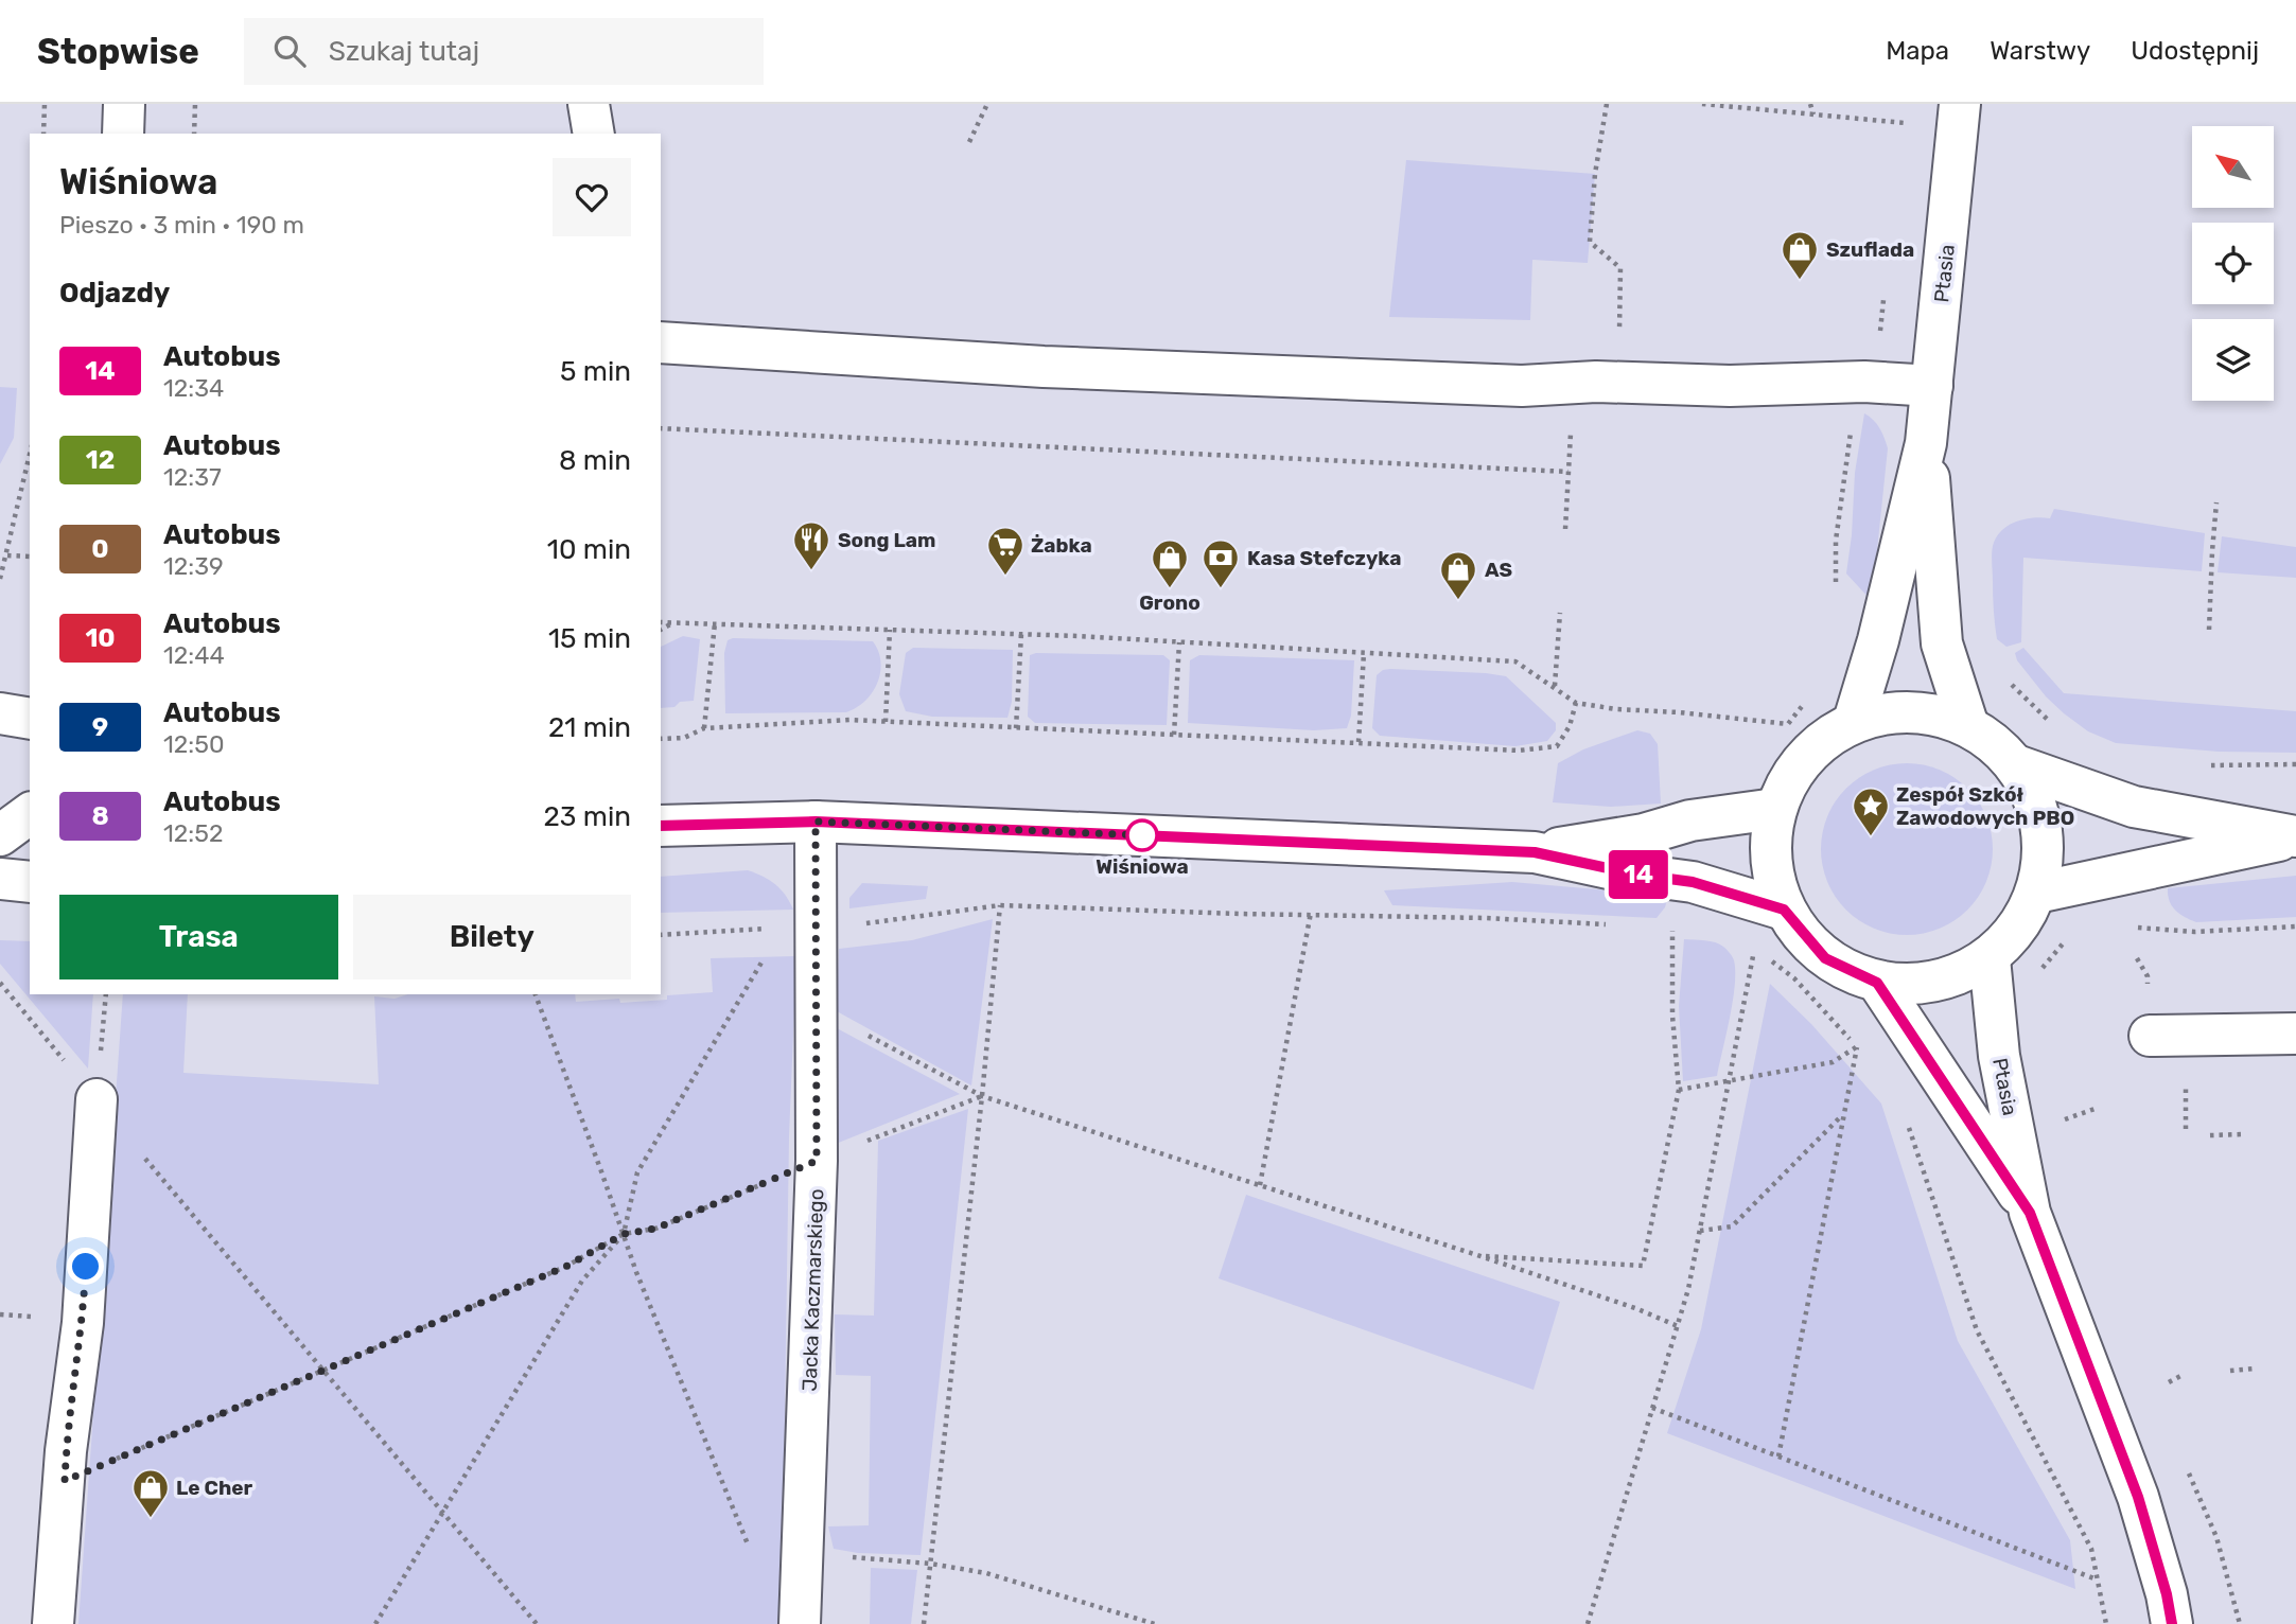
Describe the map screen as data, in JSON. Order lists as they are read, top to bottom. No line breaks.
{"streets":{"street":["Ptasia","Jacka Kaczmarskiego"]},"places":{"shop":["Szuflada","Grono","AS","Le Cher"],"restaurant":["Song Lam"],"supermarket":["Żabka"],"bank":["Kasa Stefczyka"],"other":["Wiśniowa"],"place":["Zespół Szkół Zawodowych PBO"]},"lines":["bus line 14"],"north":"top left","page":{"header":"Stopwise","search":"Szukaj tutaj","nav":["Mapa","Warstwy","Udostępnij"],"on_map":"14","heading":[["Wiśniowa","Pieszo · 3 min · 190 m"],"Odjazdy"],"list":[{"mark":"14","name":"Autobus","note":"12:34","value":"5 min"},{"mark":"12","name":"Autobus","note":"12:37","value":"8 min"},{"mark":"0","name":"Autobus","note":"12:39","value":"10 min"},{"mark":"10","name":"Autobus","note":"12:44","value":"15 min"},{"mark":"9","name":"Autobus","note":"12:50","value":"21 min"},{"mark":"8","name":"Autobus","note":"12:52","value":"23 min"}],"buttons":["Trasa","Bilety"]}}
